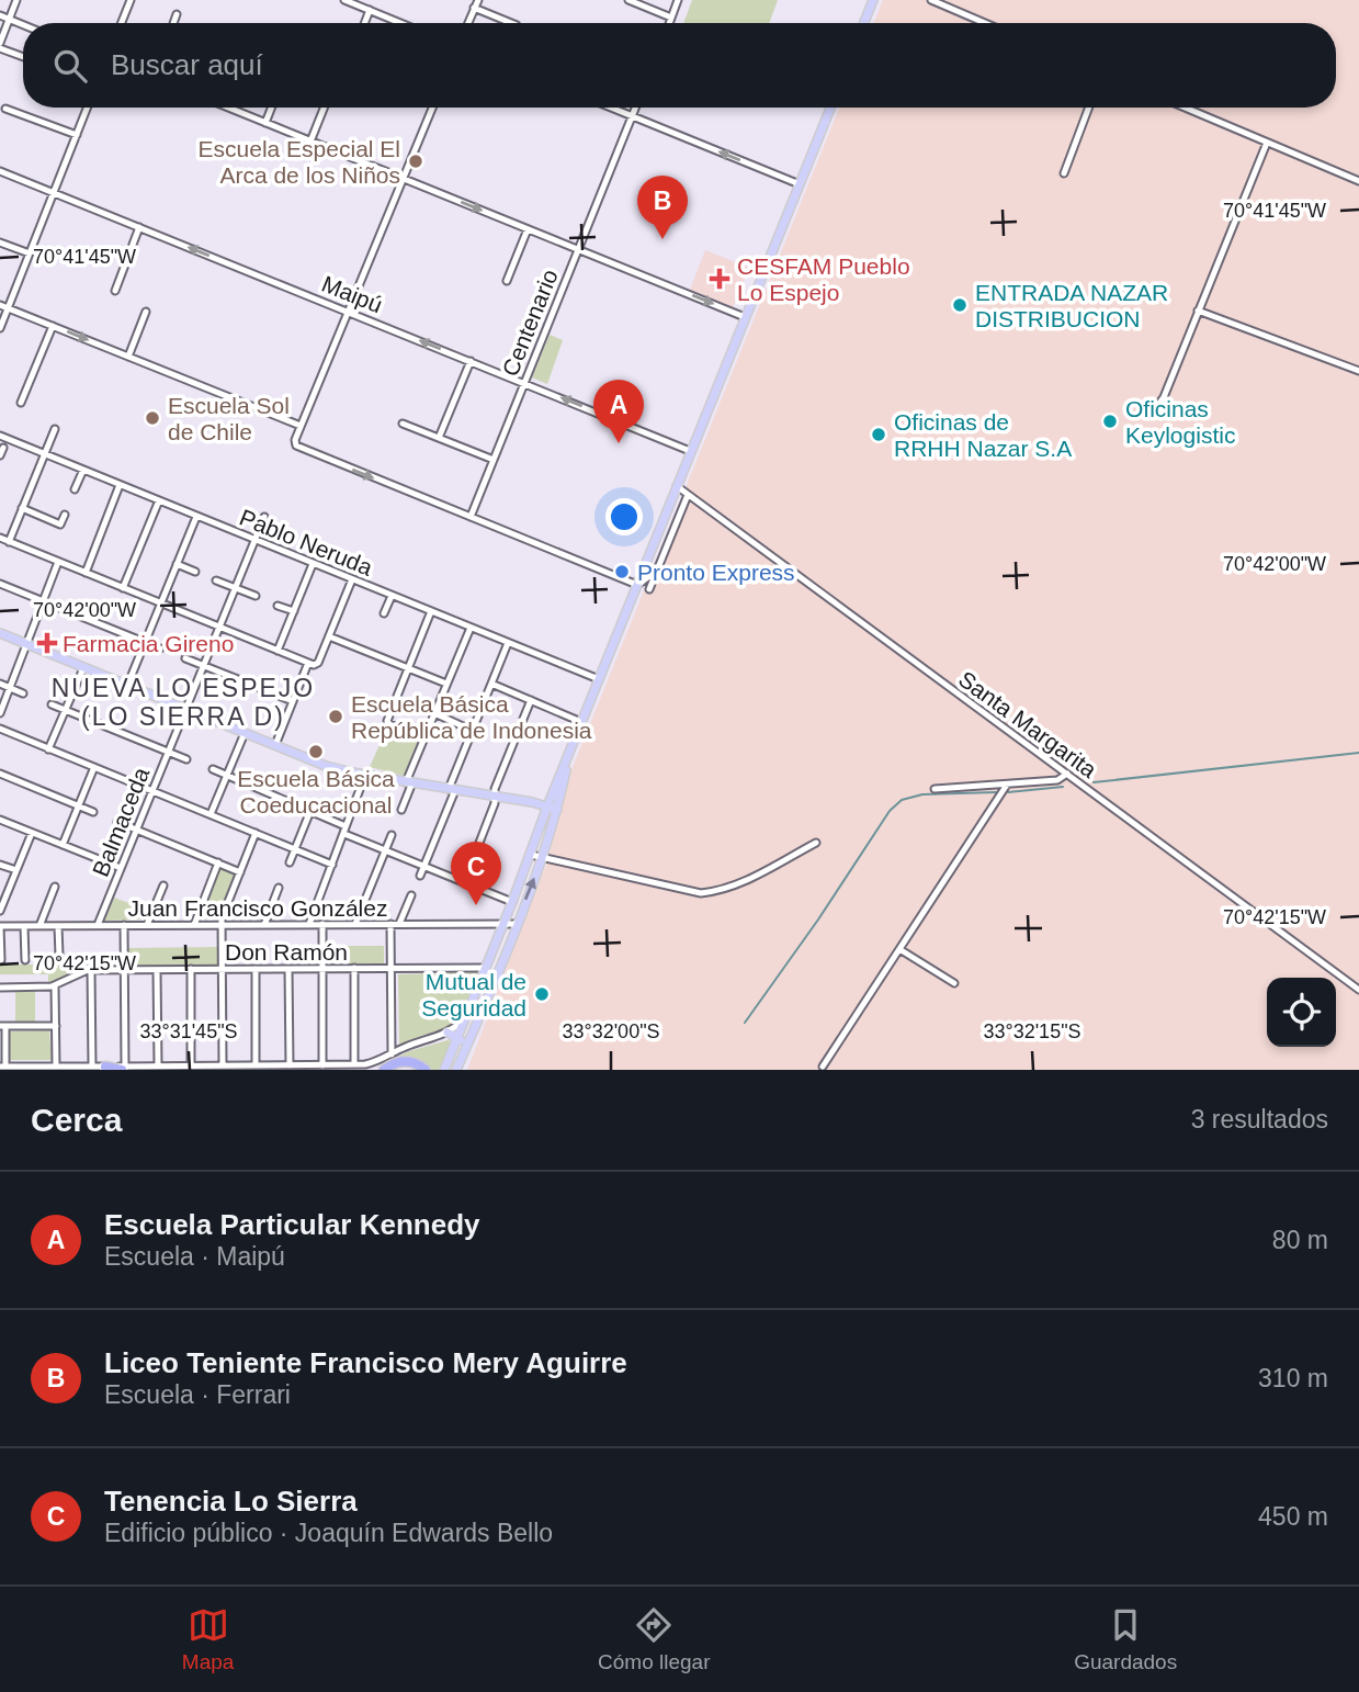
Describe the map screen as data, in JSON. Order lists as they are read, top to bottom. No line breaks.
{"streets":{"street":["Maipú","Centenario","Pablo Neruda","Santa Margarita","Balmaceda","Juan Francisco González","Don Ramón"]},"crossings":[["Maipú","Centenario"],["Pablo Neruda","Balmaceda"],["Balmaceda","Juan Francisco González"]],"one_way":["Maipú"],"districts":["NUEVA LO ESPEJO (LO SIERRA D)"],"places":{"other":["Escuela Especial El Arca de los Niños","ENTRADA NAZAR DISTRIBUCION","Escuela Sol de Chile","Oficinas Keylogistic","Oficinas de RRHH Nazar S.A","Pronto Express","Escuela Básica República de Indonesia","Escuela Básica Coeducacional","Mutual de Seguridad"],"health":["CESFAM Pueblo Lo Espejo","Farmacia Gireno"]},"page":{"search":"Buscar aquí","pins":["B","A","C"],"heading":["Cerca","3 resultados"],"list":[{"mark":"A","name":"Escuela Particular Kennedy","note":"Escuela · Maipú","value":"80 m"},{"mark":"B","name":"Liceo Teniente Francisco Mery Aguirre","note":"Escuela · Ferrari","value":"310 m"},{"mark":"C","name":"Tenencia Lo Sierra","note":"Edificio público · Joaquín Edwards Bello","value":"450 m"}],"nav":["Mapa","Cómo llegar","Guardados"]},"coordinates":["70°41'45\"W","70°42'00\"W","70°42'15\"W","33°31'45\"S","33°32'00\"S","33°32'15\"S"]}
